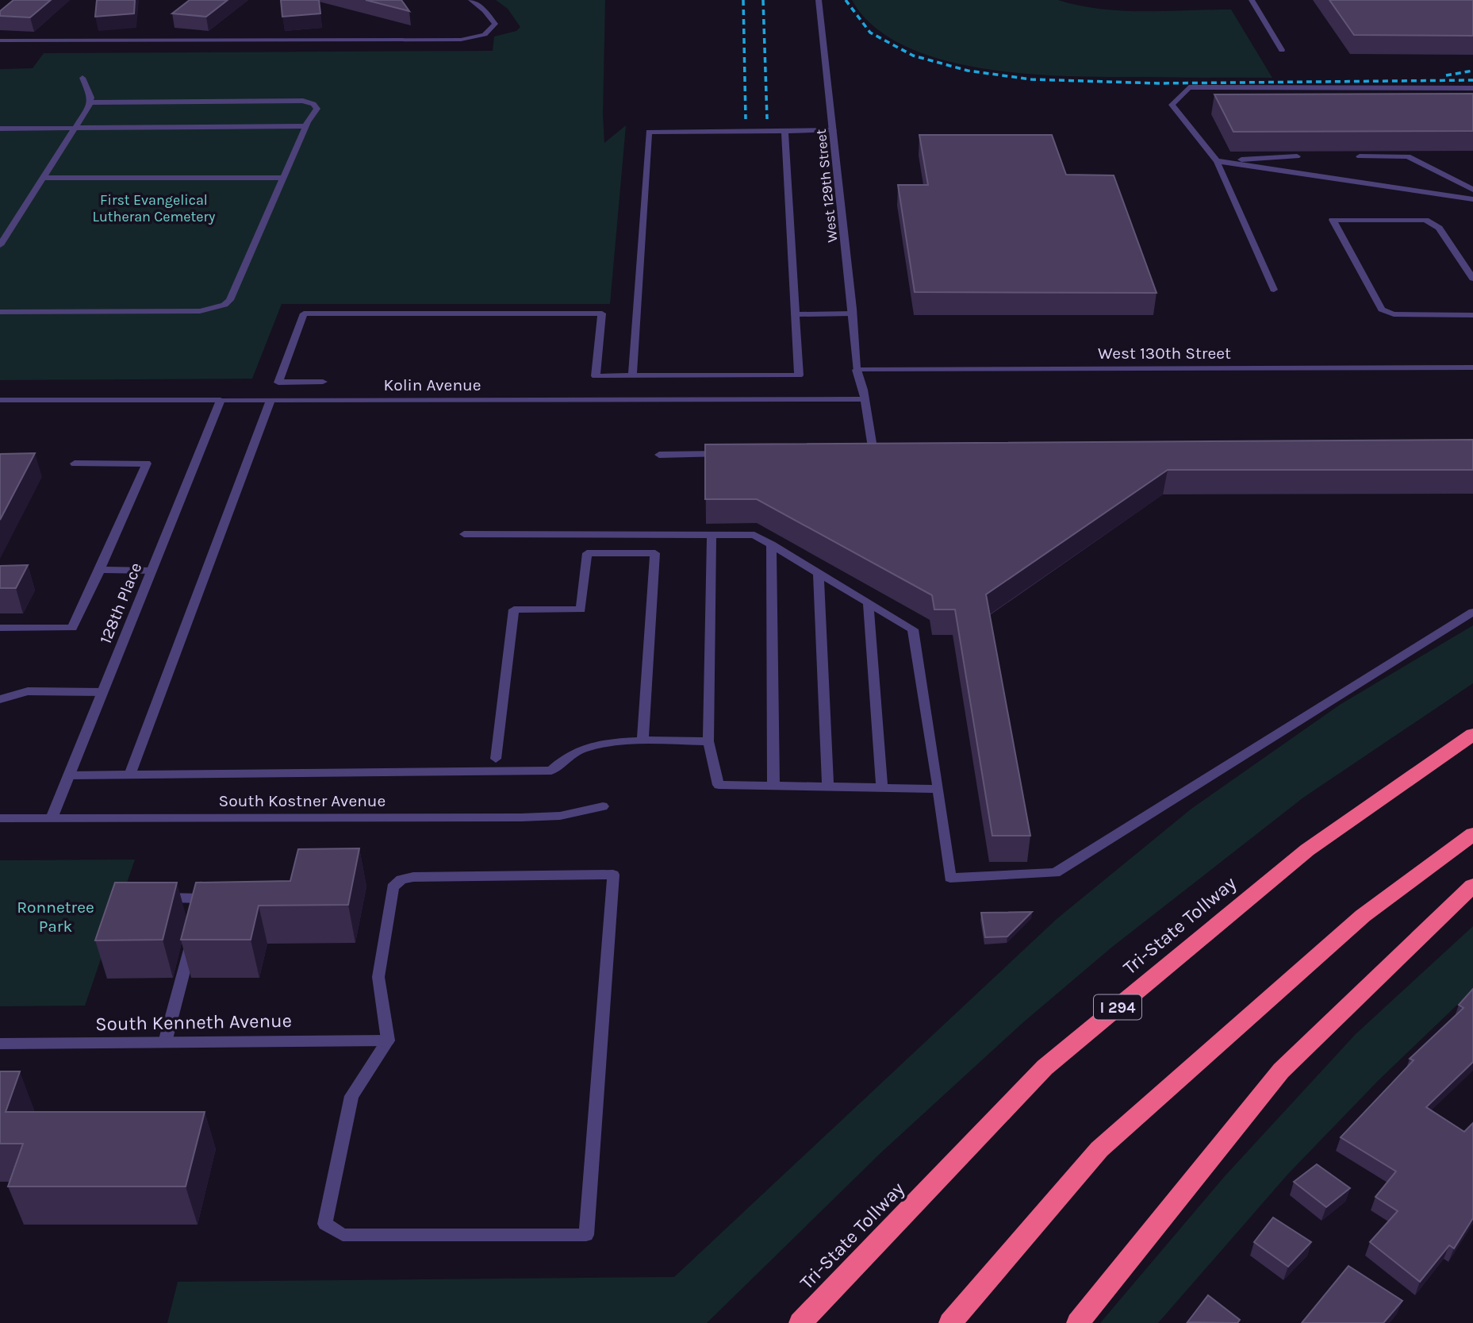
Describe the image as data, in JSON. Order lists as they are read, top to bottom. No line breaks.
{"streets":{"highway":["Tri-State Tollway","I 294"],"street":["West 129th Street","West 130th Street","Kolin Avenue","128th Place","South Kostner Avenue","South Kenneth Avenue"]},"crossings":[["West 129th Street","West 130th Street"],["West 129th Street","Kolin Avenue"],["Kolin Avenue","128th Place"],["128th Place","South Kostner Avenue"]],"parks":["First Evangelical Lutheran Cemetery","Ronnetree Park"]}
